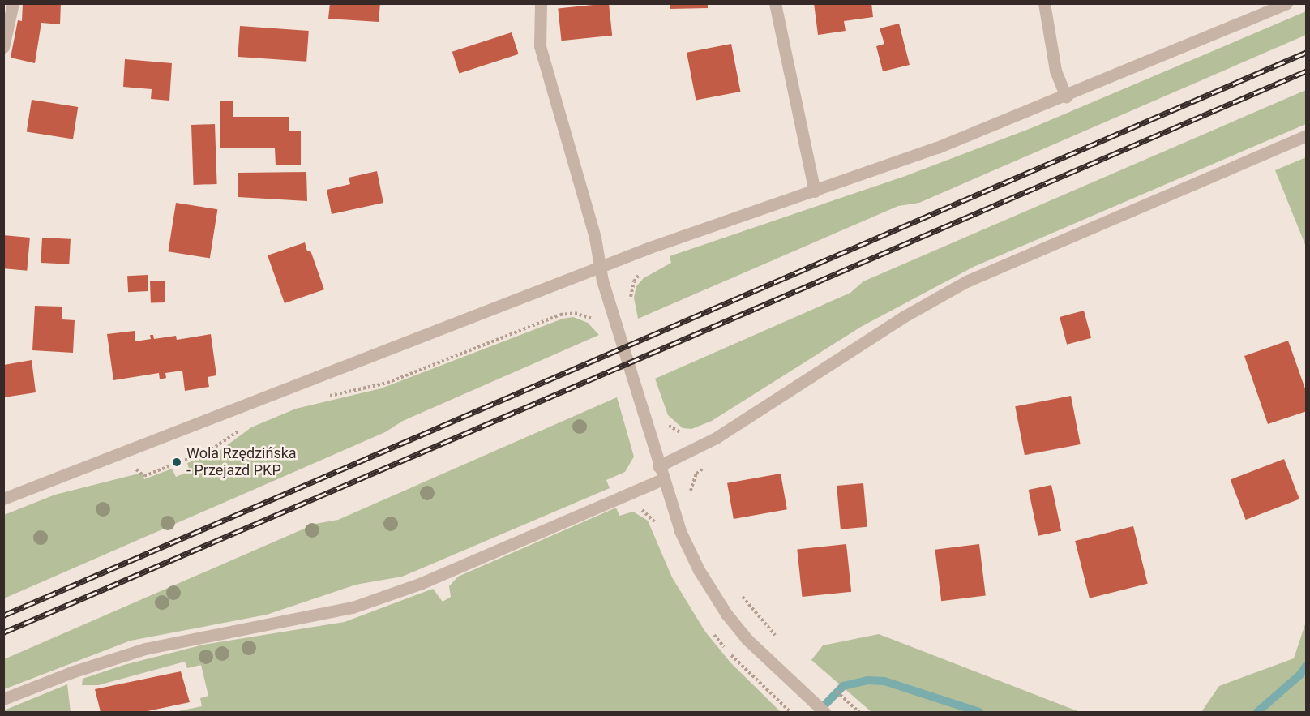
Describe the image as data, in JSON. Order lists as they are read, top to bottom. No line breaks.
{"places":["Wola Rzędzińska - Przejazd PKP"]}
